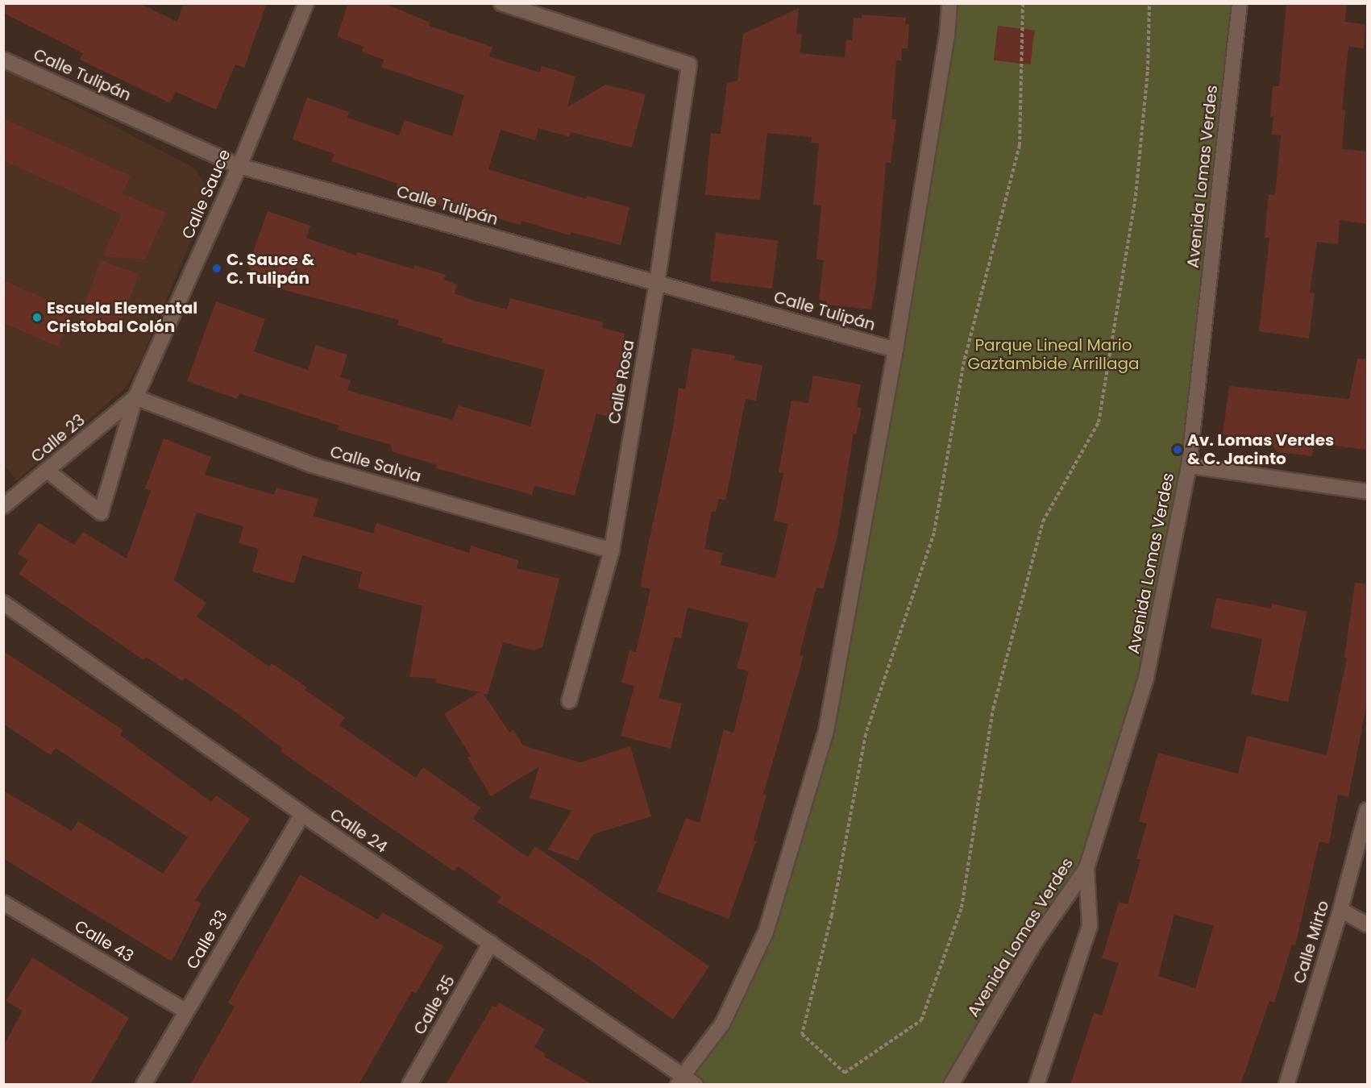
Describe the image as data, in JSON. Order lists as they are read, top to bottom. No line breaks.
{"streets":{"street":["Calle Tulipán","Avenida Lomas Verdes","Calle Sauce","Calle Rosa","Calle 23","Calle Salvia","Calle 24","Calle 33","Calle 43","Calle Mirto","Calle 35"]},"crossings":[["Calle Tulipán","Calle Sauce"],["Calle Tulipán","Calle Rosa"],["Calle Sauce","Calle 23"],["Calle Sauce","Calle Salvia"],["Calle Rosa","Calle Salvia"],["Calle 23","Calle Salvia"],["Calle 24","Calle 33"],["Calle 24","Calle 35"],["Calle 33","Calle 43"]],"parks":["Parque Lineal Mario Gaztambide Arrillaga"],"places":["C. Sauce & C. Tulipán","Escuela Elemental Cristobal Colón","Av. Lomas Verdes & C. Jacinto"]}
